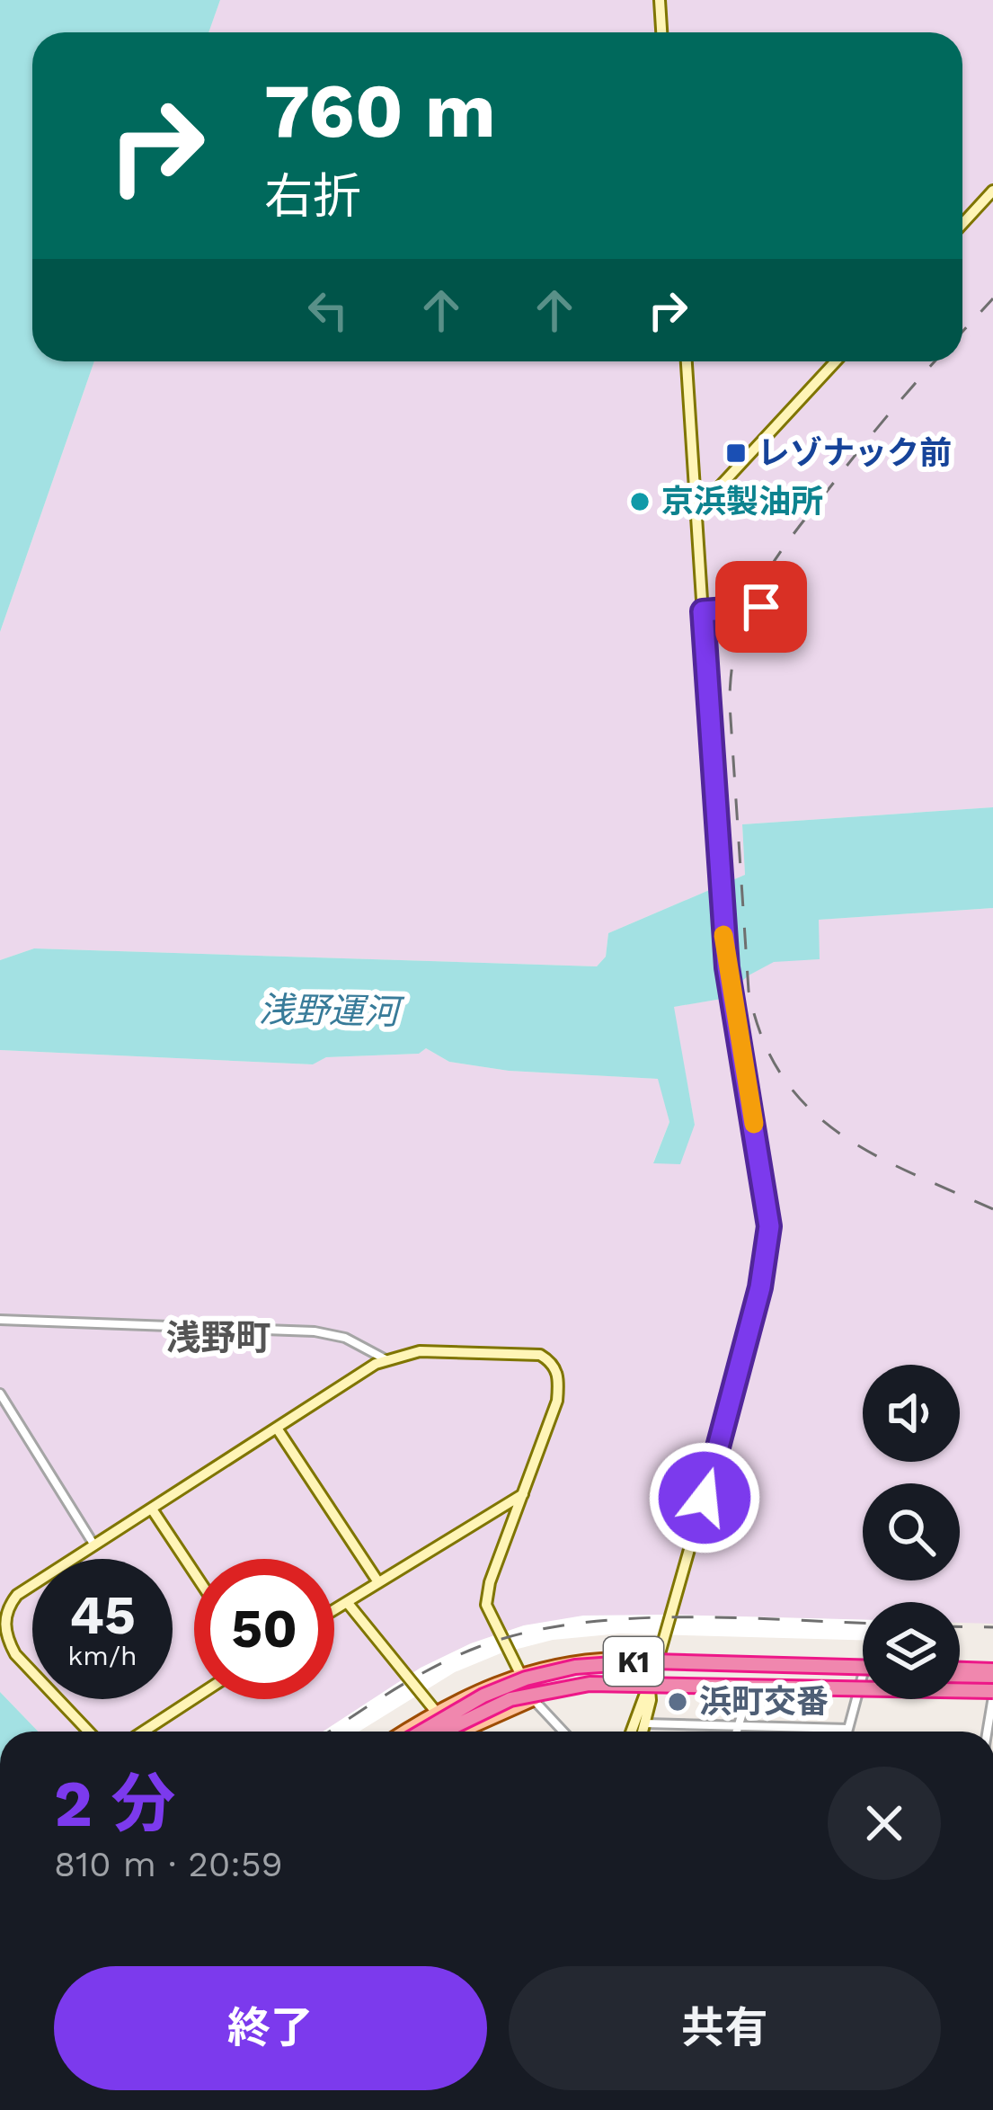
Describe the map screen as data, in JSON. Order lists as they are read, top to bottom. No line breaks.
{"streets":{"highway":["K1"]},"districts":["浅野町"],"water":["浅野運河"],"places":{"transit":["レゾナック前"],"other":["京浜製油所","浜町交番"]},"page":{"turn":["760 m","右折"],"speed":"45 km/h","limit":"50","heading":["2 分","810 m · 20:59"],"buttons":["終了","共有"]}}
